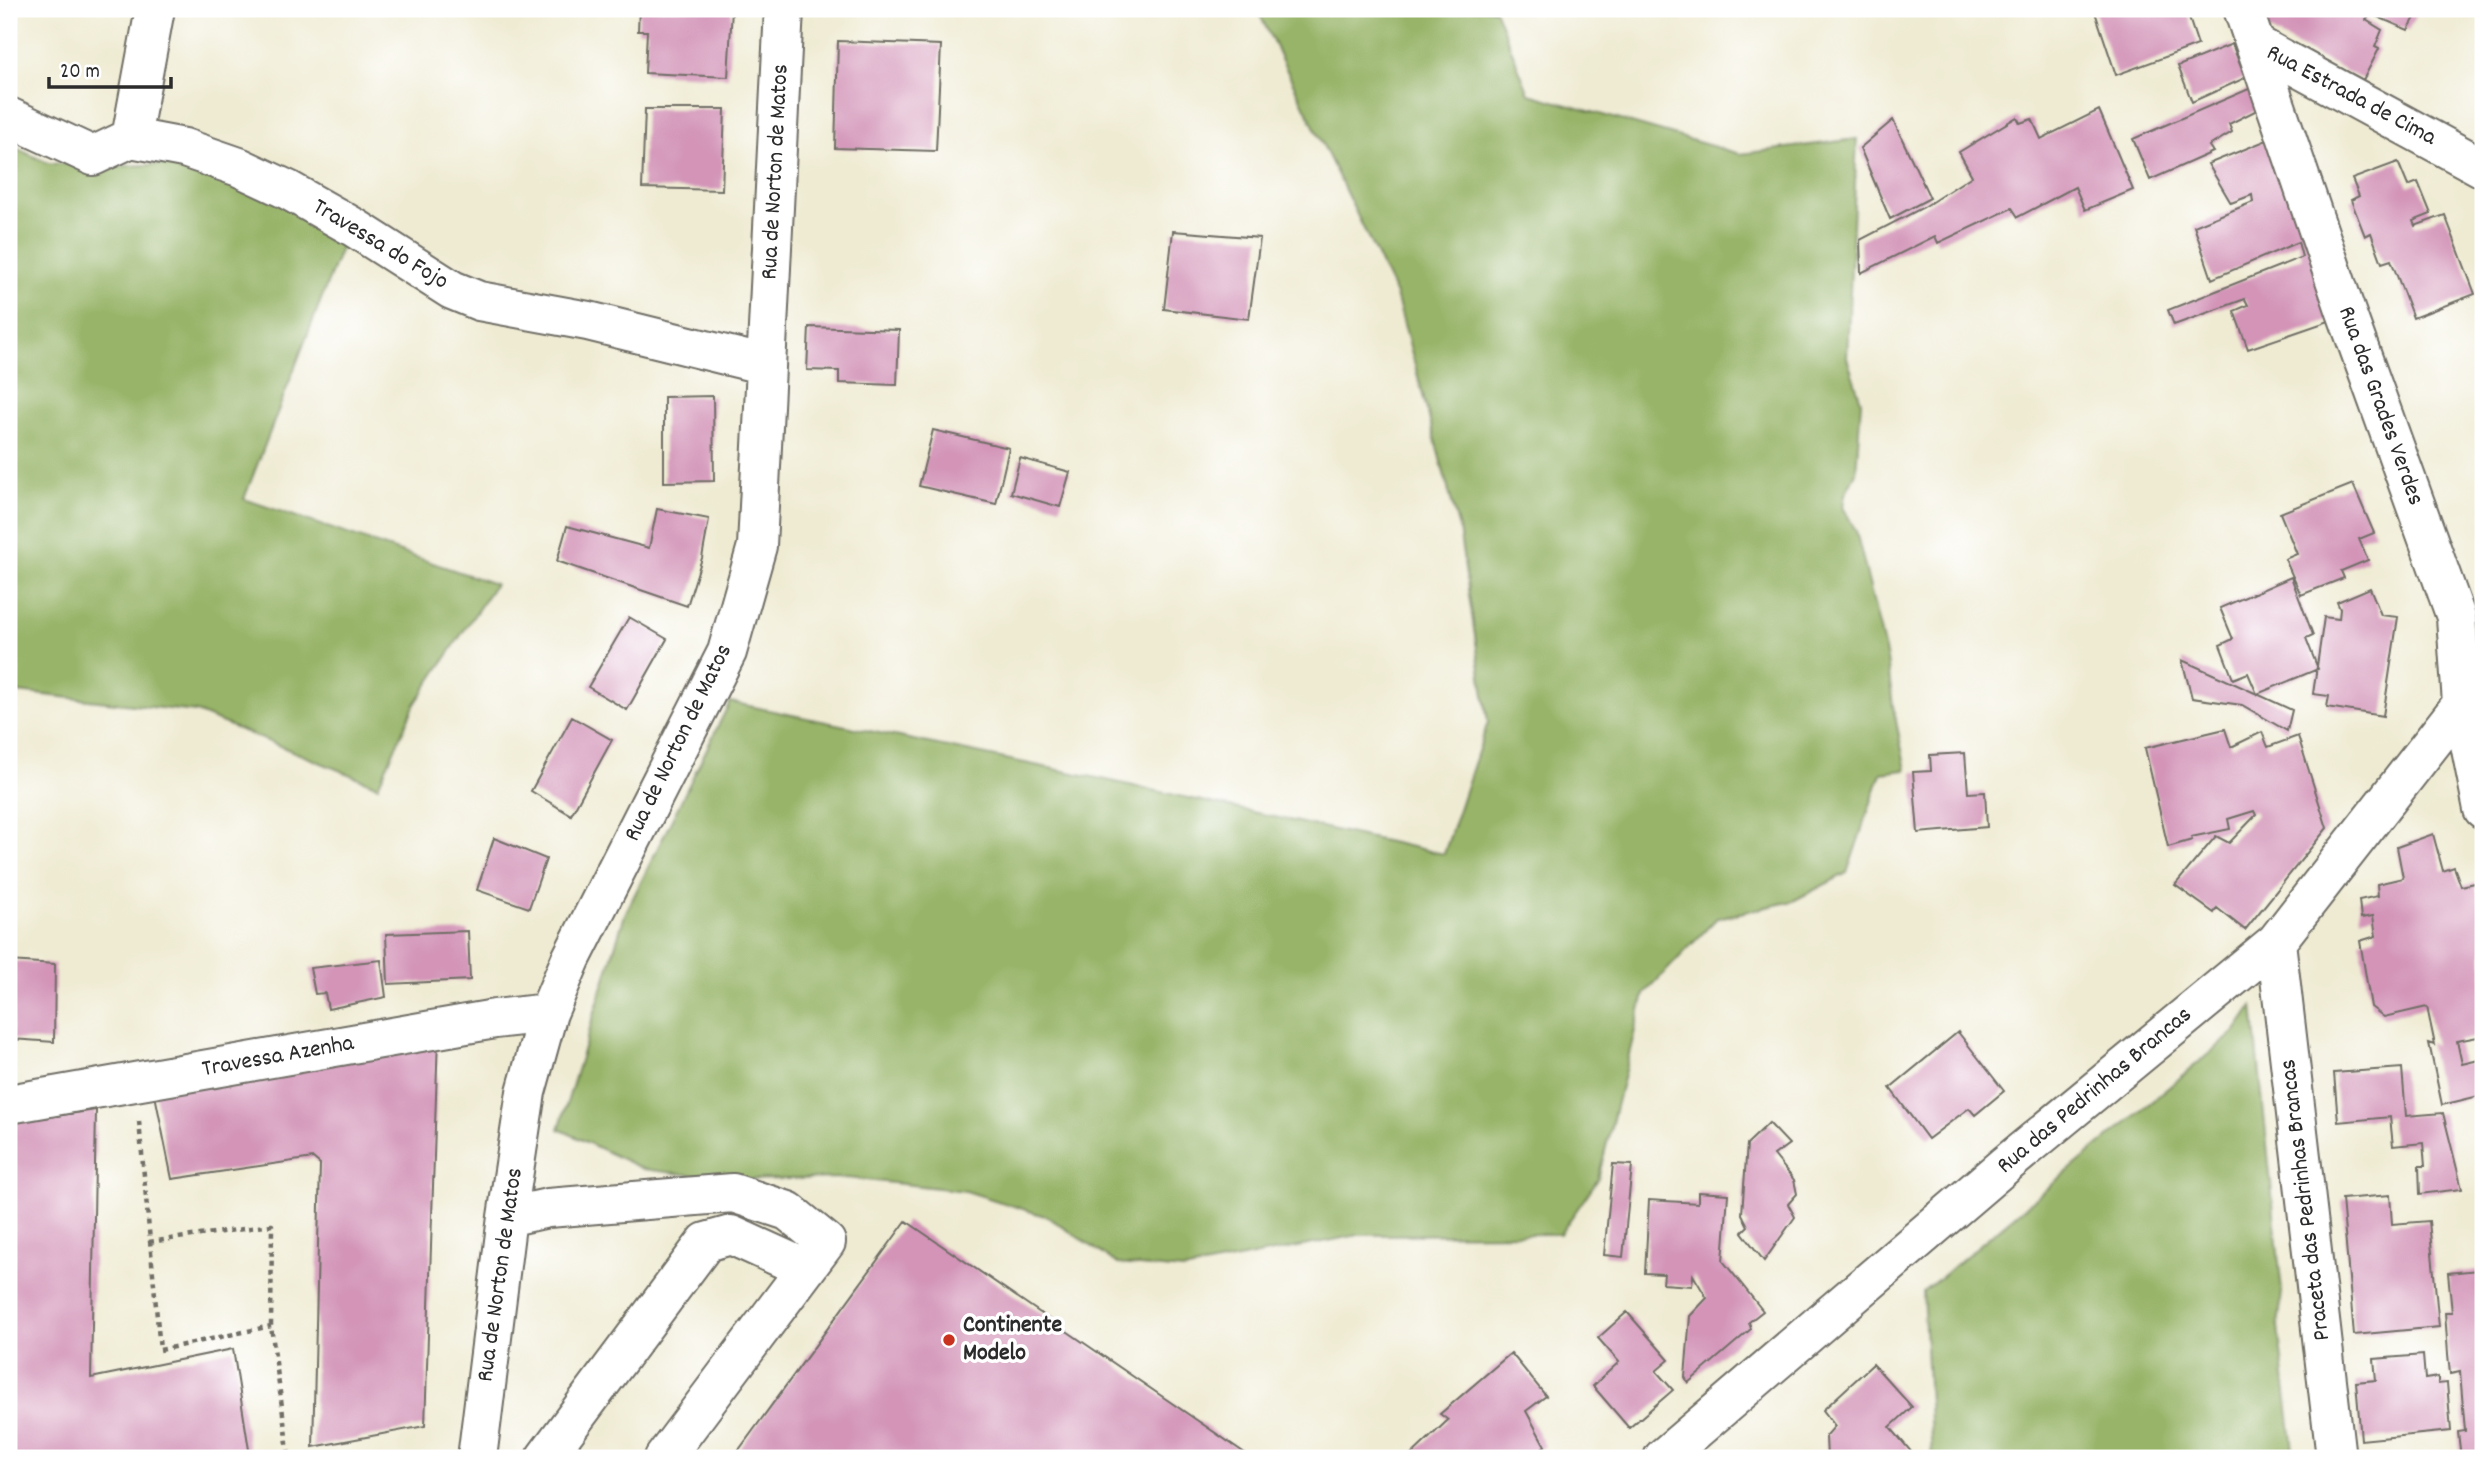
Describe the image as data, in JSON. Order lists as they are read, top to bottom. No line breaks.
{"streets":{"street":["Rua Estrada de Cima","Rua de Norton de Matos","Travessa do Fojo","Rua das Grades Verdes","Travessa Azenha","Rua das Pedrinhas Brancas","Praceta das Pedrinhas Brancas"]},"crossings":[["Rua Estrada de Cima","Rua das Grades Verdes"],["Rua de Norton de Matos","Travessa do Fojo"],["Rua de Norton de Matos","Travessa Azenha"],["Rua das Grades Verdes","Rua das Pedrinhas Brancas"],["Rua das Pedrinhas Brancas","Praceta das Pedrinhas Brancas"]],"places":["Continente Modelo"],"scale_bar":"20 m"}
